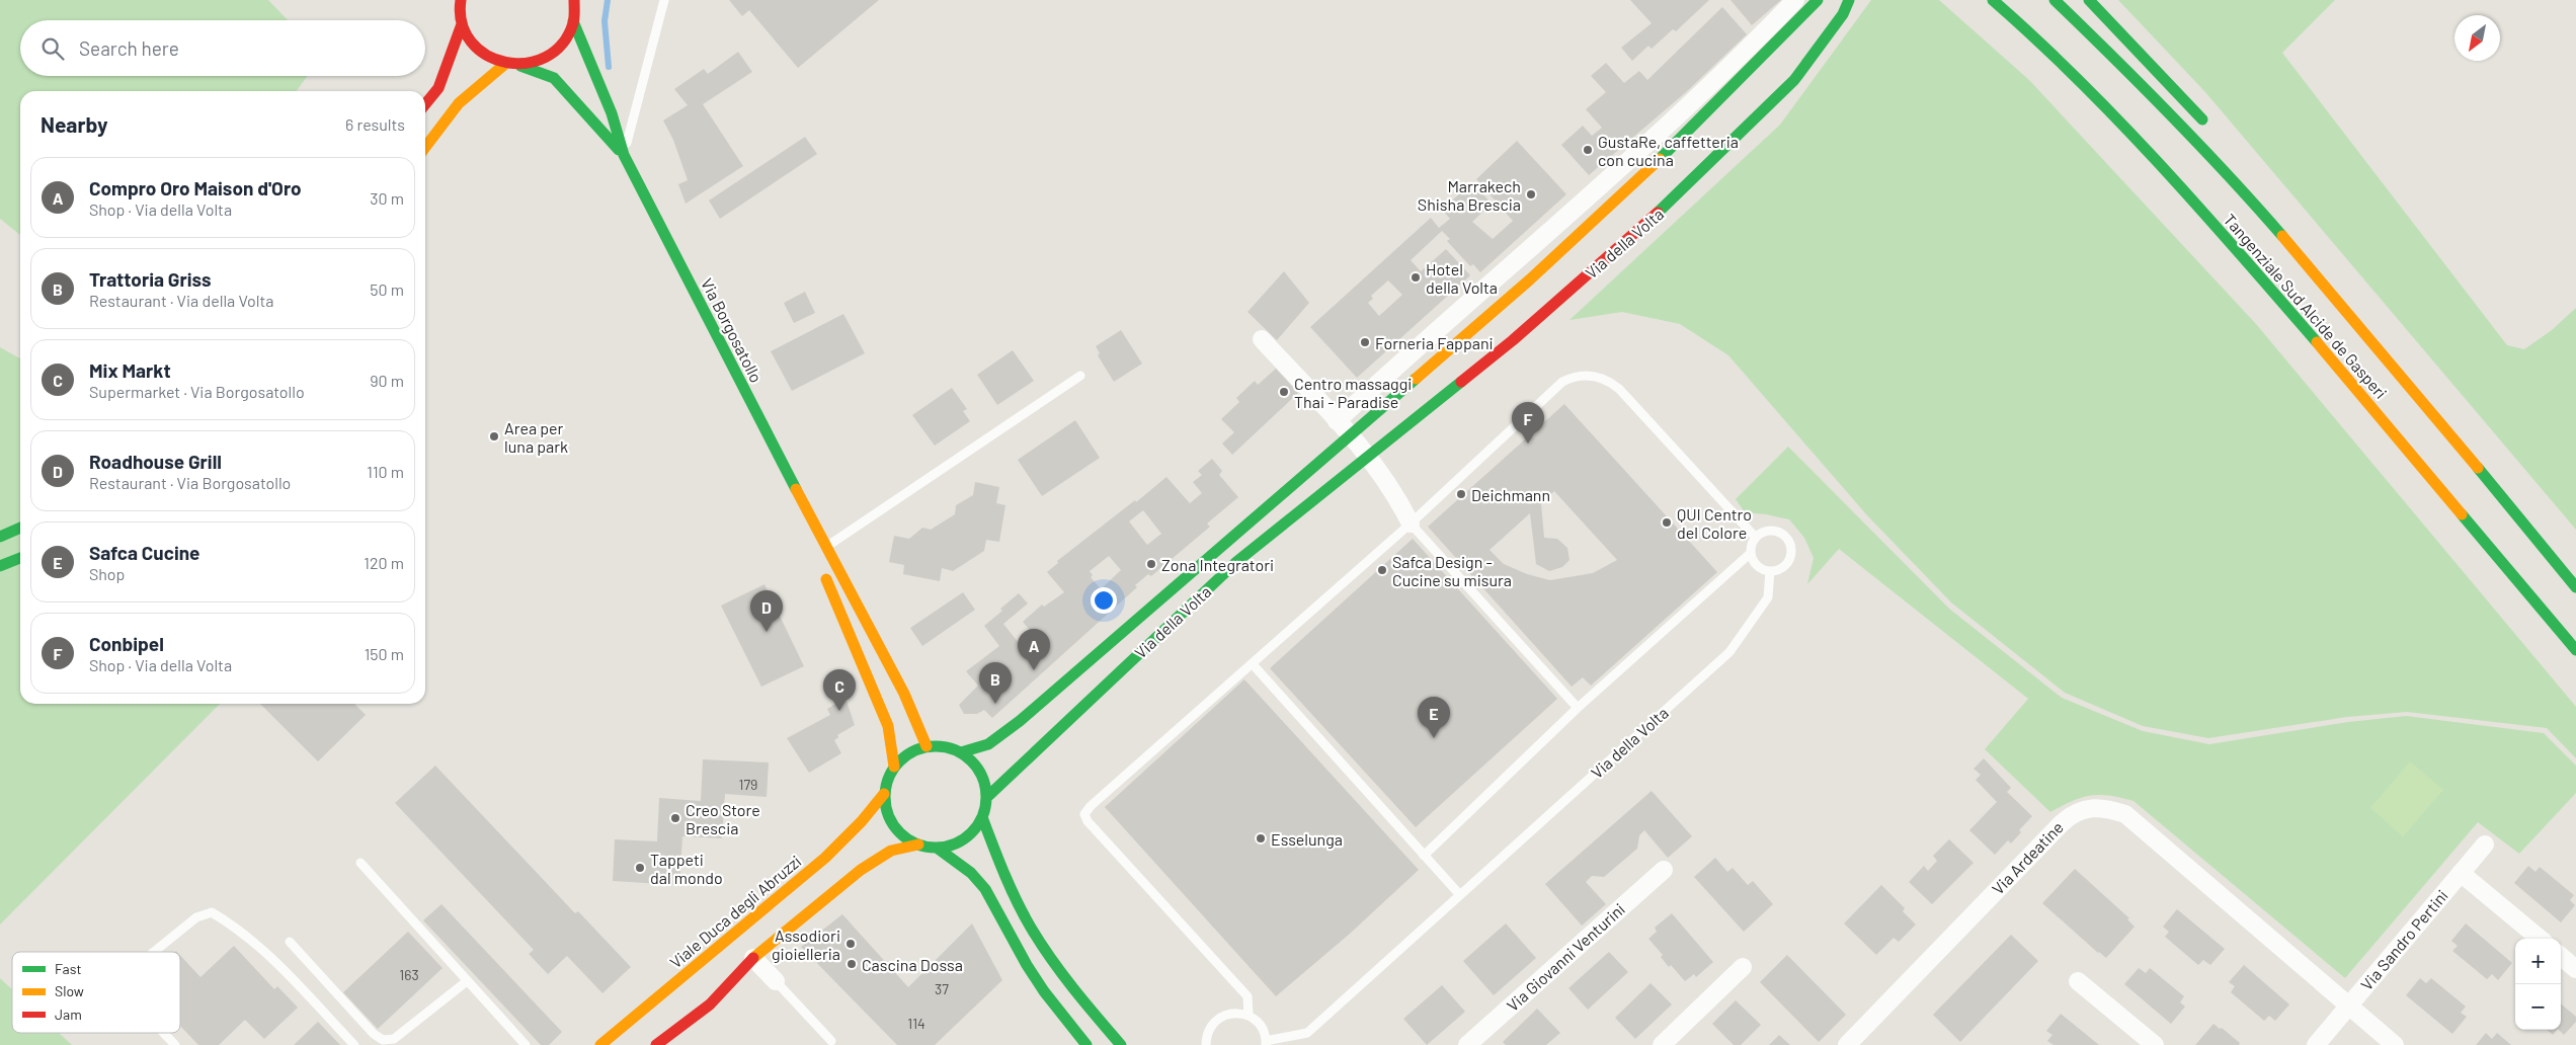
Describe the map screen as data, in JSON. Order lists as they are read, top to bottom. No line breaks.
{"streets":{"main road":["Via della Volta","Tangenziale Sud Alcide de Gasperi","Via Borgosatollo","Viale Duca degli Abruzzi"],"street":["Via Ardeatine","Via Sandro Pertini","Via Giovanni Venturini"]},"crossings":[["Via della Volta","Via Borgosatollo"],["Via della Volta","Viale Duca degli Abruzzi"],["Via Borgosatollo","Viale Duca degli Abruzzi"],["Via Ardeatine","Via Sandro Pertini"]],"places":["GustaRe, caffetteria con cucina","Marrakech Shisha Brescia","Hotel della Volta","Forneria Fappani","Centro massaggi Thai - Paradise","Area per luna park","Deichmann","QUI Centro del Colore","Zona Integratori","Safca Design - Cucine su misura","Creo Store Brescia","Esselunga","Tappeti dal mondo","Assodiori gioielleria","Cascina Dossa"],"house_numbers":["179","163","37","114"],"legend":["Fast","Slow","Jam"],"north":"bottom left","page":{"search":"Search here","heading":["Nearby","6 results"],"list":[{"mark":"A","name":"Compro Oro Maison d'Oro","note":"Shop · Via della Volta","value":"30 m"},{"mark":"B","name":"Trattoria Griss","note":"Restaurant · Via della Volta","value":"50 m"},{"mark":"C","name":"Mix Markt","note":"Supermarket · Via Borgosatollo","value":"90 m"},{"mark":"D","name":"Roadhouse Grill","note":"Restaurant · Via Borgosatollo","value":"110 m"},{"mark":"E","name":"Safca Cucine","note":"Shop","value":"120 m"},{"mark":"F","name":"Conbipel","note":"Shop · Via della Volta","value":"150 m"}],"pins":["F","D","A","B","C","E"],"map_buttons":["+","−"]}}
